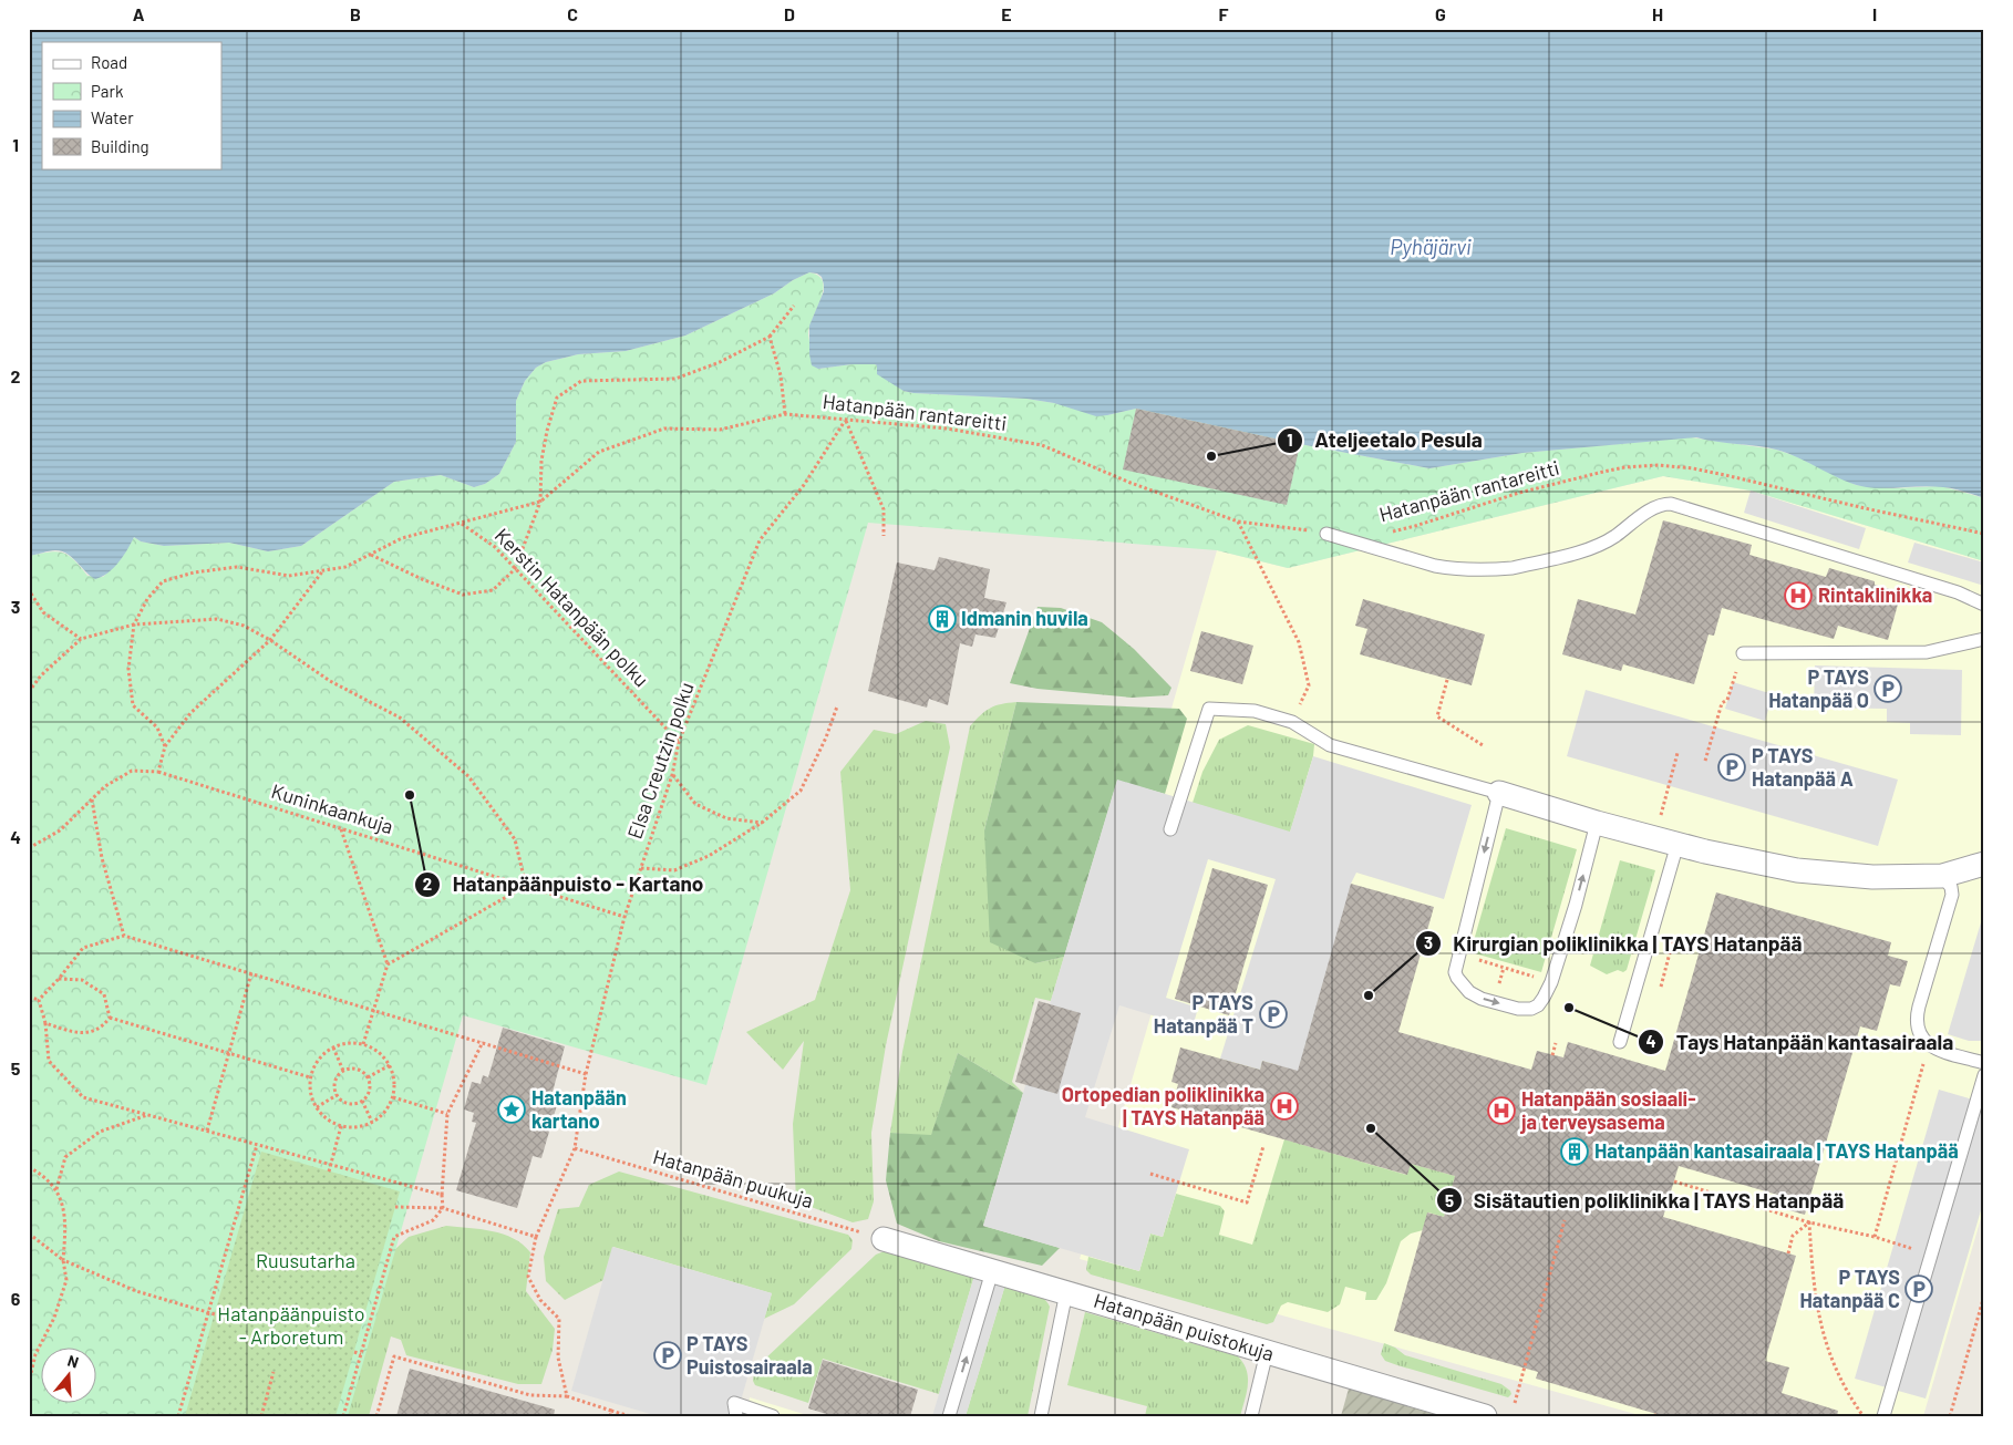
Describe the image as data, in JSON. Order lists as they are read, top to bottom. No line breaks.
{"streets":{"street":["Hatanpään puistokuja"],"path":["Hatanpään rantareitti","Kerstin Hatanpään polku","Elsa Creutzin polku","Kuninkaankuja","Hatanpään puukuja"]},"crossings":[["Hatanpään rantareitti","Kerstin Hatanpään polku"],["Hatanpään rantareitti","Elsa Creutzin polku"],["Kerstin Hatanpään polku","Elsa Creutzin polku"],["Elsa Creutzin polku","Kuninkaankuja"],["Elsa Creutzin polku","Hatanpään puukuja"],["Hatanpään puukuja","Hatanpään puistokuja"]],"water":["Pyhäjärvi"],"parks":["Ruusutarha","Hatanpäänpuisto - Arboretum"],"places":{"other":["Ateljeetalo Pesula","Hatanpäänpuisto - Kartano","Kirurgian poliklinikka | TAYS Hatanpää","Tays Hatanpään kantasairaala","Sisätautien poliklinikka | TAYS Hatanpää"],"hospital":["Rintaklinikka","Ortopedian poliklinikka | TAYS Hatanpää","Hatanpään sosiaali- ja terveysasema"],"building":["Idmanin huvila","Hatanpään kantasairaala | TAYS Hatanpää"],"parking":["P TAYS Hatanpää O","P TAYS Hatanpää A","P TAYS Hatanpää T","P TAYS Hatanpää C","P TAYS Puistosairaala"],"place":["Hatanpään kartano"]},"legend":["Road","Park","Water","Building"],"north":"top","grid":{"columns":["A","B","C","D","E","F","G","H","I"],"rows":["1","2","3","4","5","6"]}}
